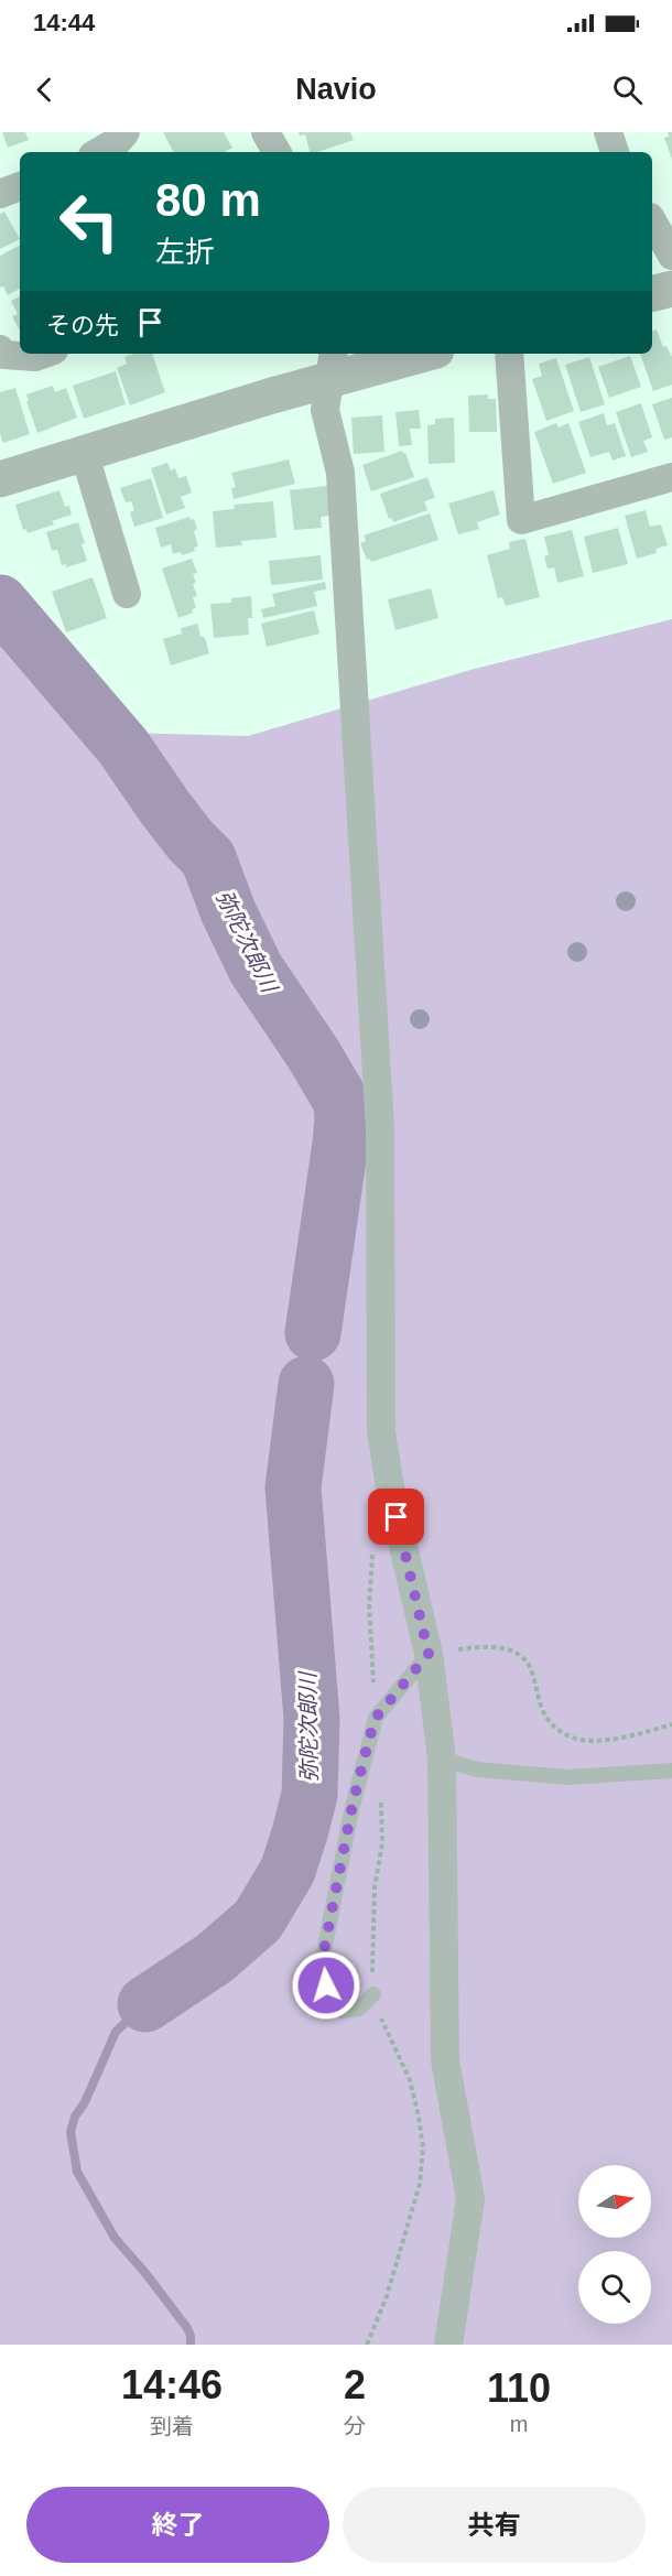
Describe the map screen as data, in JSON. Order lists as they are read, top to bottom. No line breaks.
{"water":["弥陀次郎川"],"north":"right","page":{"status":"14:44","header":"Navio","turn":["80 m","左折"],"then":"その先","eta":["14:46","到着","2","分","110","m"],"buttons":["終了","共有"]}}
